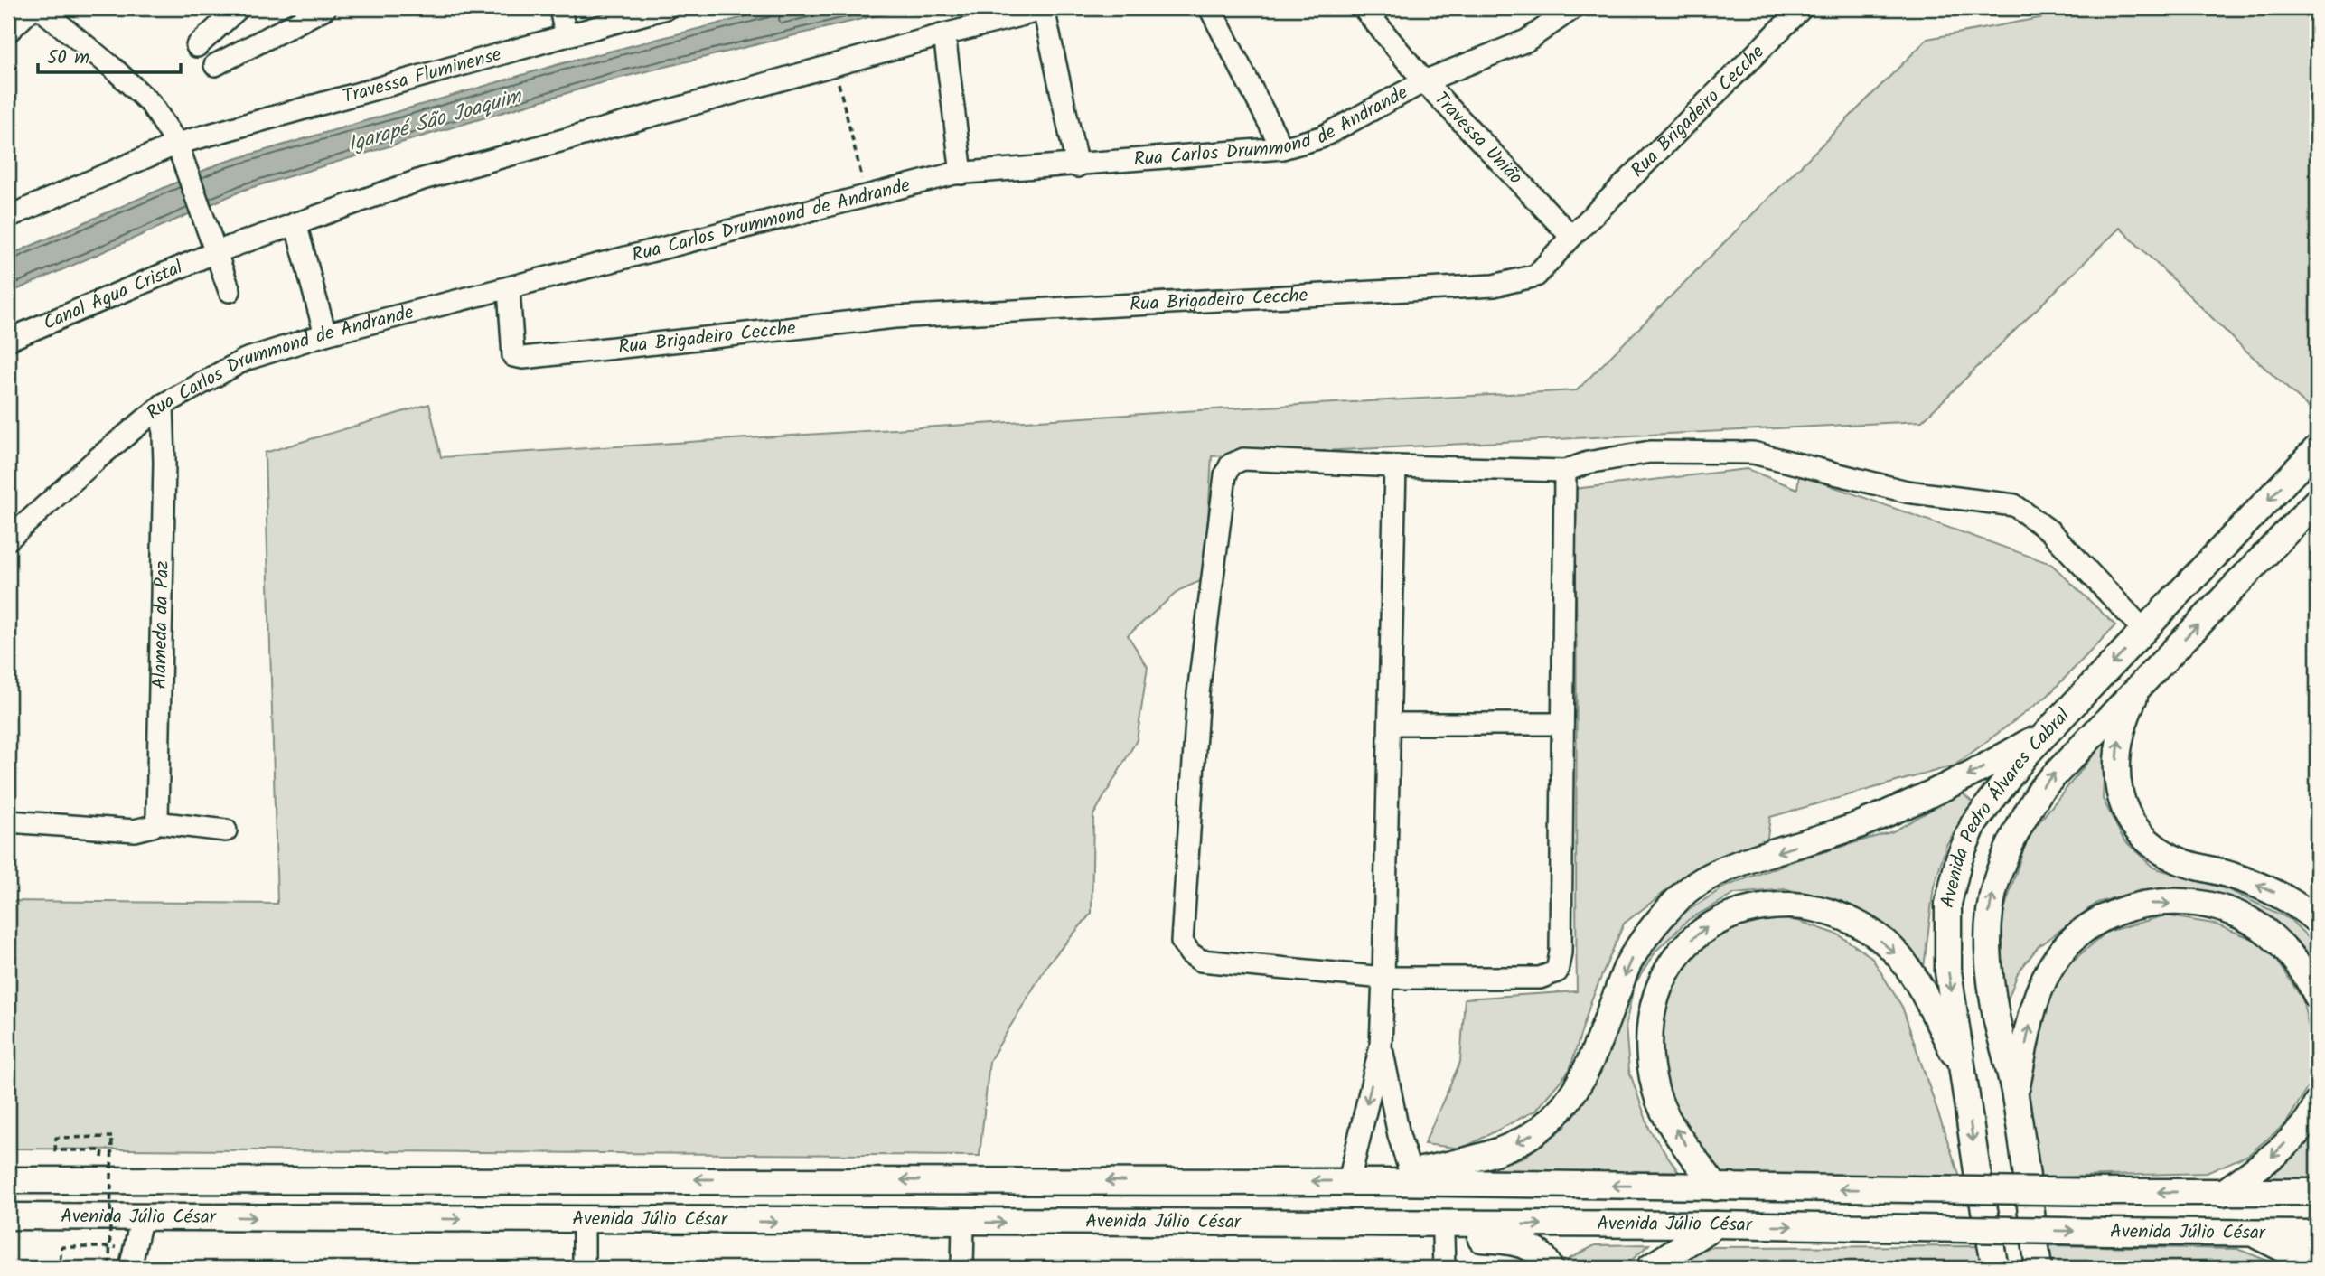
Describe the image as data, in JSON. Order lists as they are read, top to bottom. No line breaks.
{"streets":{"main road":["Avenida Pedro Álvares Cabral","Avenida Júlio César"],"street":["Travessa Fluminense","Rua Brigadeiro Cecche","Rua Carlos Drummond de Andrande","Travessa União","Canal Água Cristal","Alameda da Paz"]},"crossings":[["Rua Brigadeiro Cecche","Rua Carlos Drummond de Andrande"],["Rua Brigadeiro Cecche","Travessa União"],["Rua Carlos Drummond de Andrande","Travessa União"],["Rua Carlos Drummond de Andrande","Alameda da Paz"]],"water":["Igarapé São Joaquim"],"scale_bar":"50 m"}
